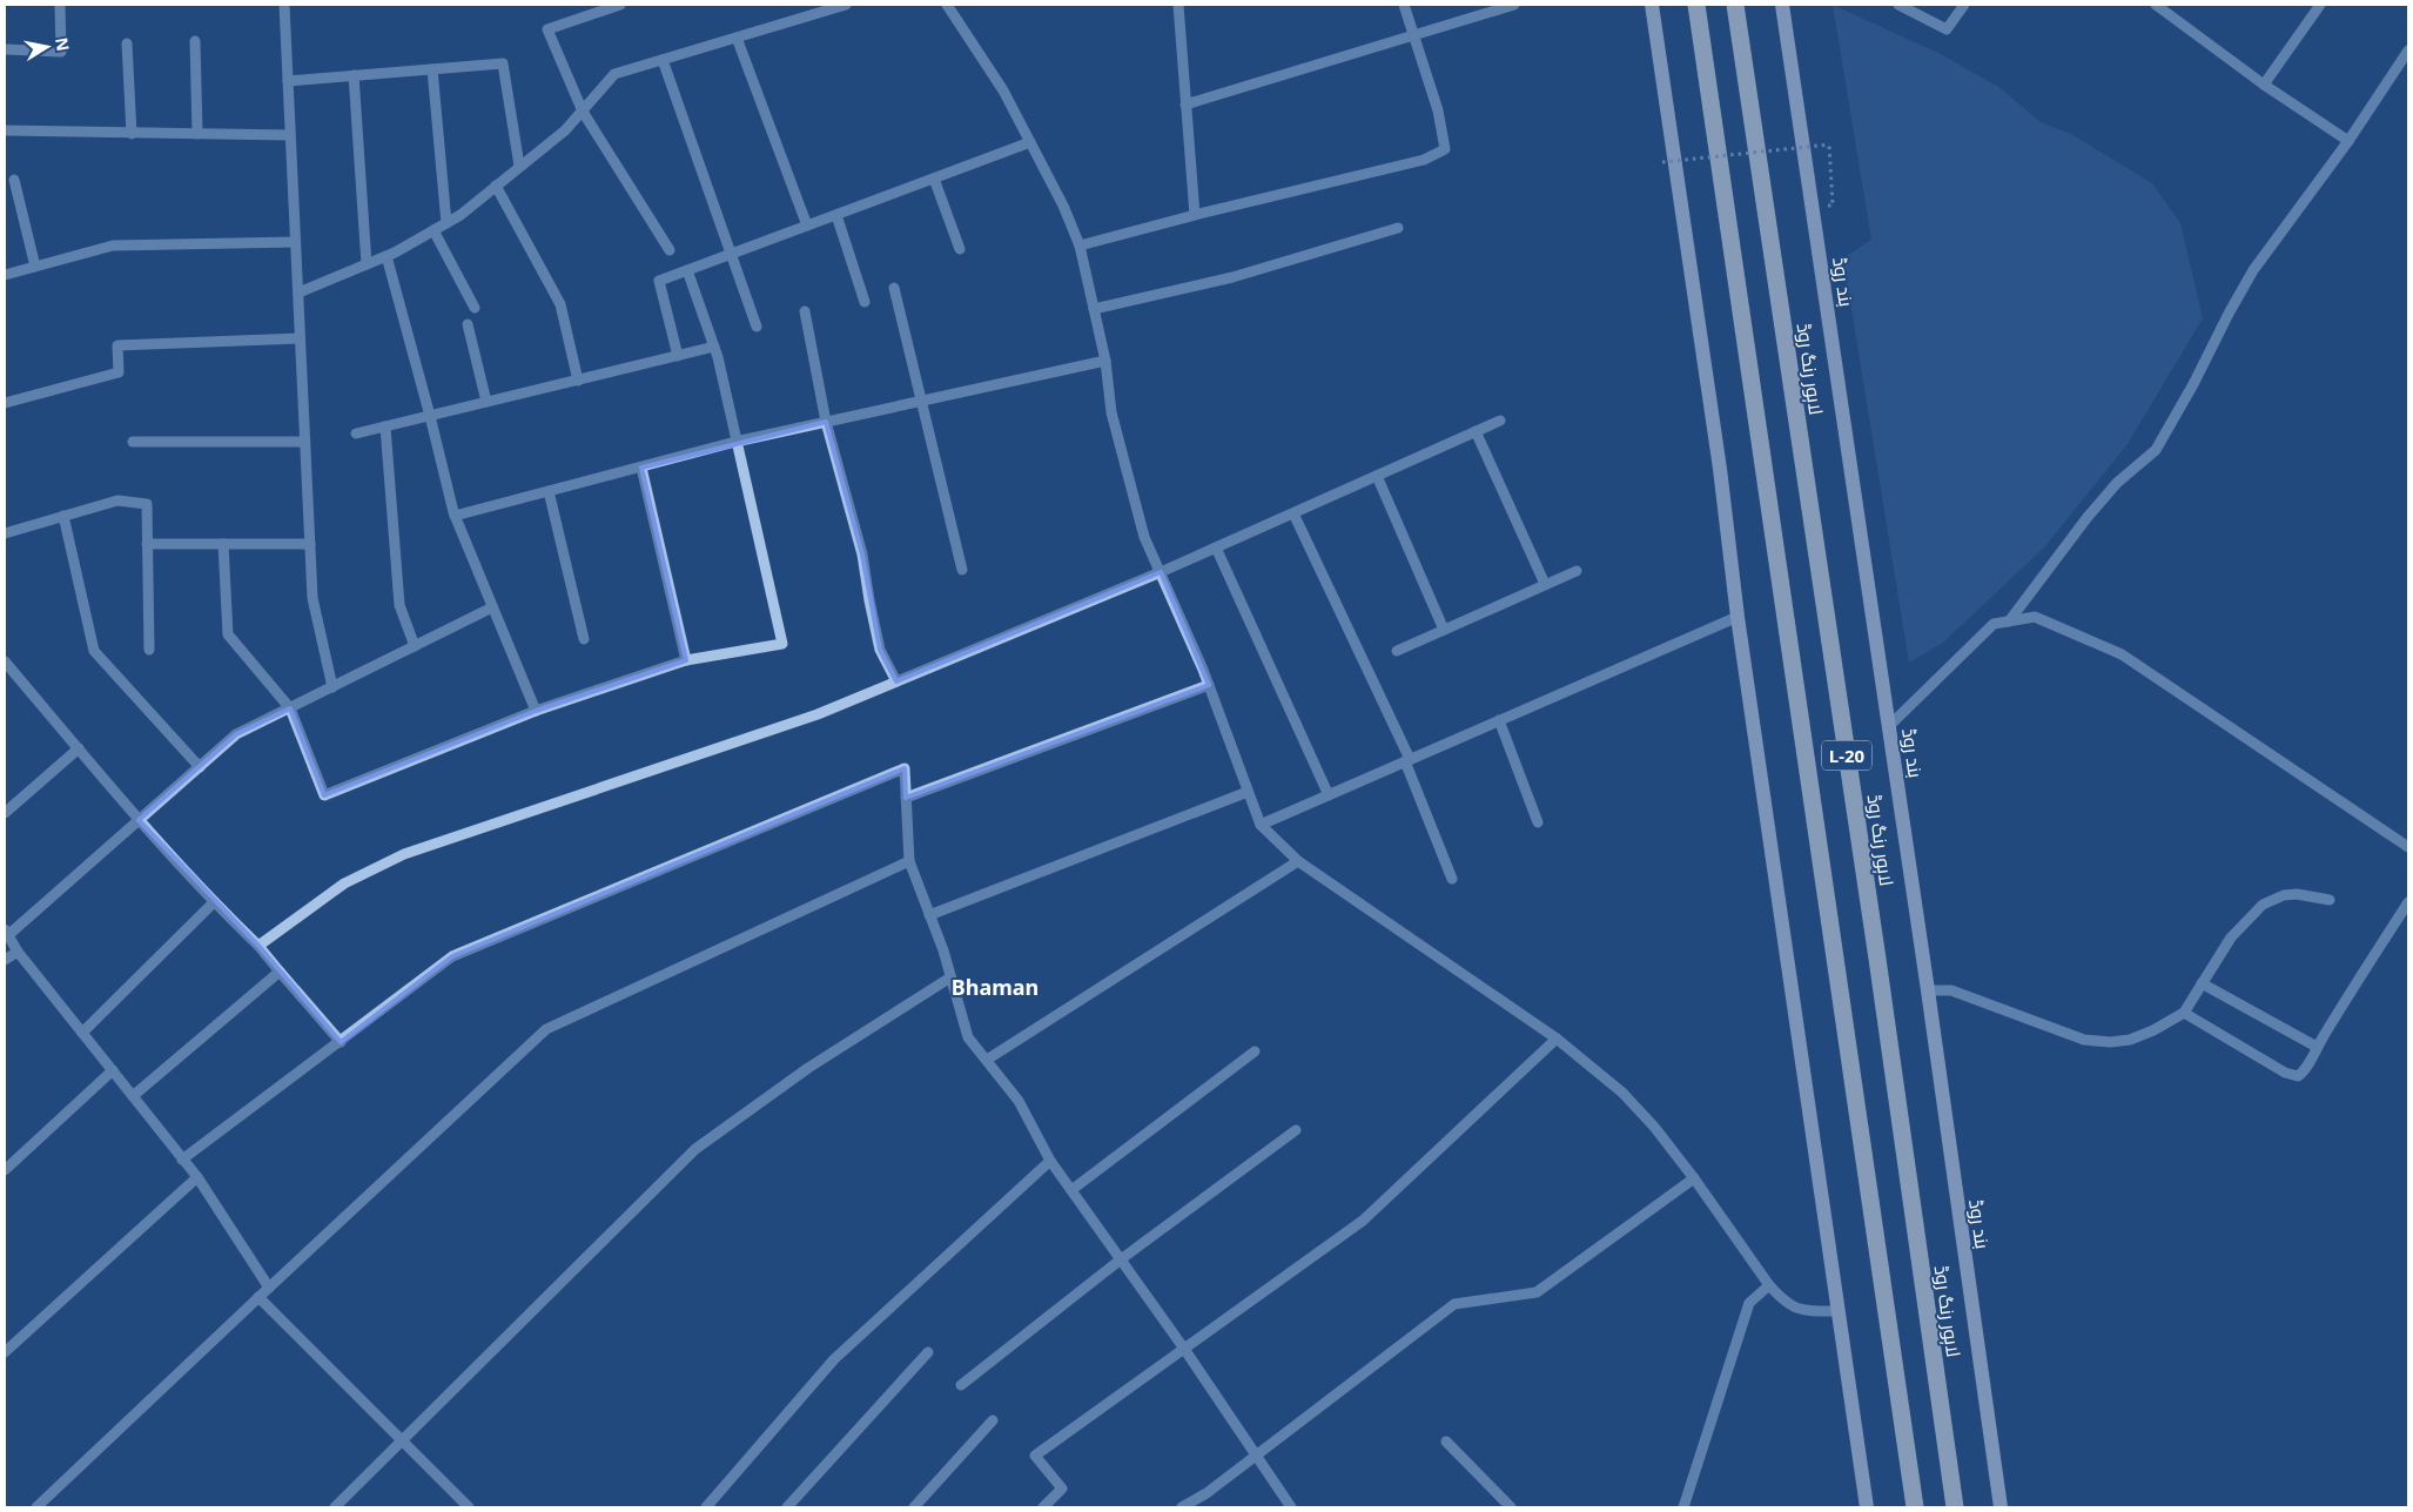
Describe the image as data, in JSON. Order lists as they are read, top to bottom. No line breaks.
{"streets":{"highway":["لاہور رنگ روڈ","L-20"],"main road":["بند روڈ"]},"districts":["Bhaman"],"north":"right"}
